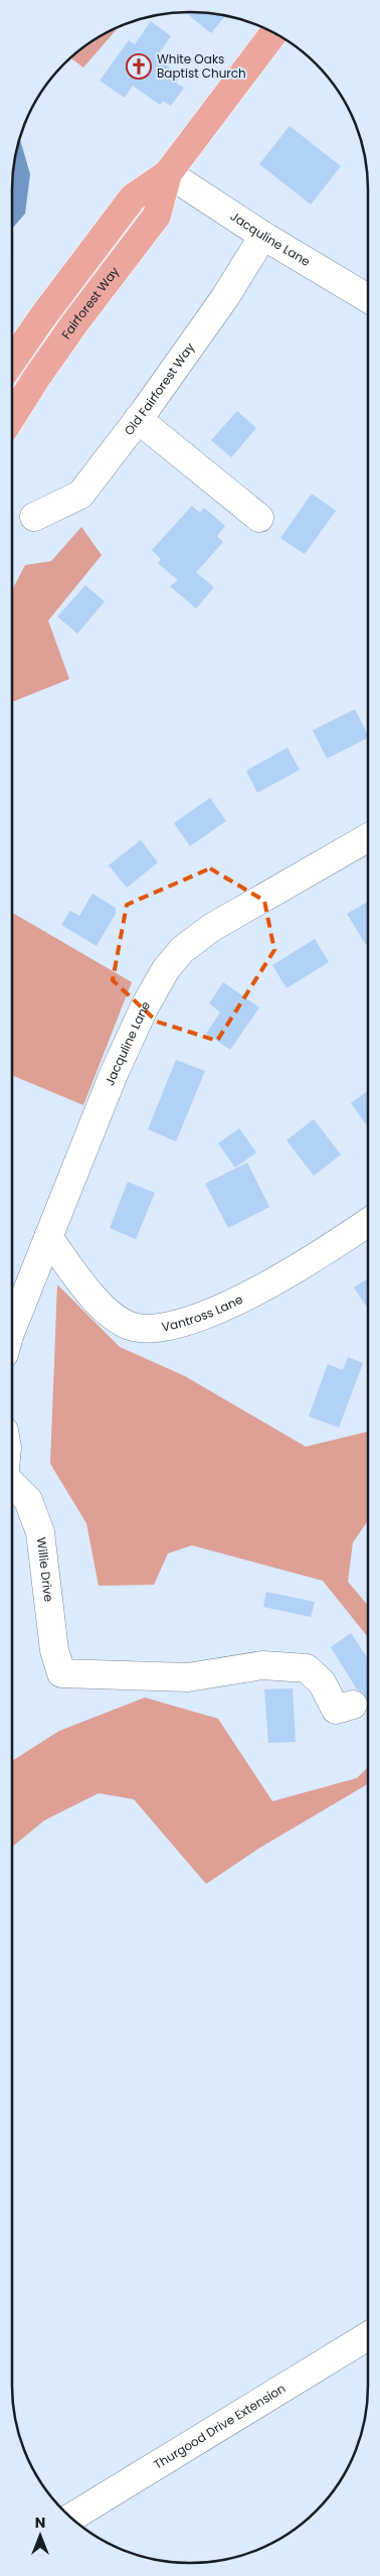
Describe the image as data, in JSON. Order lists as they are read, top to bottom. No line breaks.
{"streets":{"main road":["Fairforest Way"],"street":["Jacquline Lane","Old Fairforest Way","Vantross Lane","Willie Drive","Thurgood Drive Extension"]},"crossings":[["Jacquline Lane","Fairforest Way"],["Jacquline Lane","Old Fairforest Way"],["Jacquline Lane","Vantross Lane"]],"places":{"church":["White Oaks Baptist Church"]},"north":"top"}
